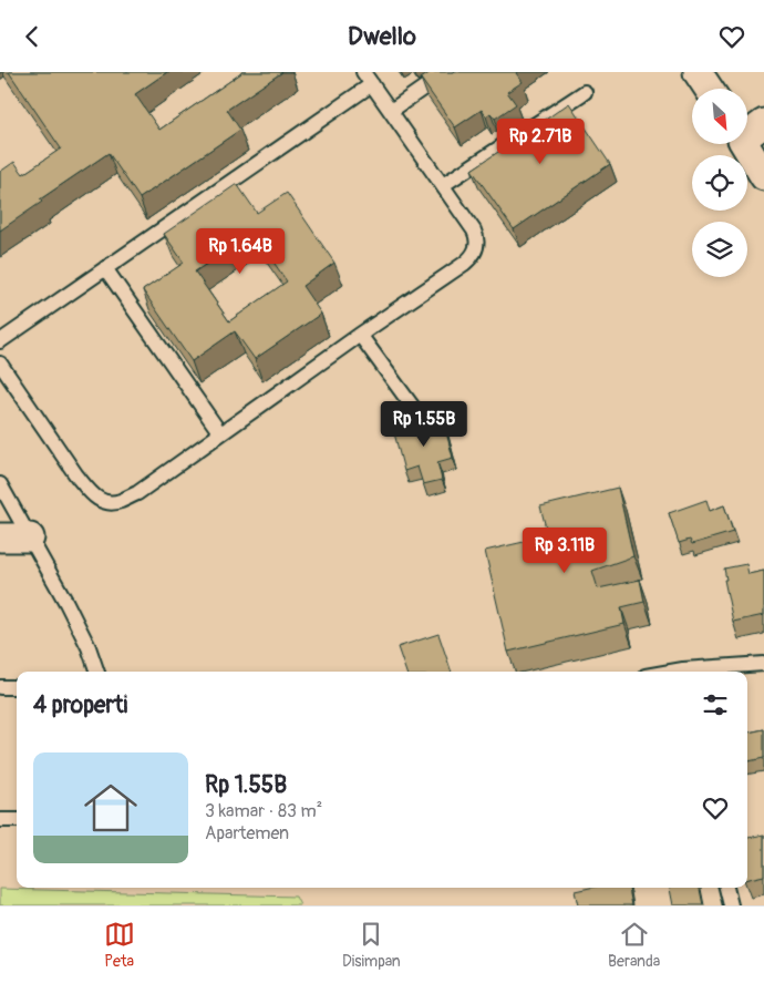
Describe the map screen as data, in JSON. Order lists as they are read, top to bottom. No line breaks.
{"north":"bottom right","page":{"header":"Dwello","price":["Rp 2.71B","Rp 1.64B","Rp 1.55B","Rp 3.11B"],"heading":"4 properti","list":[{"name":"Rp 1.55B","note":"3 kamar · 83 m² · Apartemen"}],"tabs":["Peta","Disimpan","Beranda"]}}
